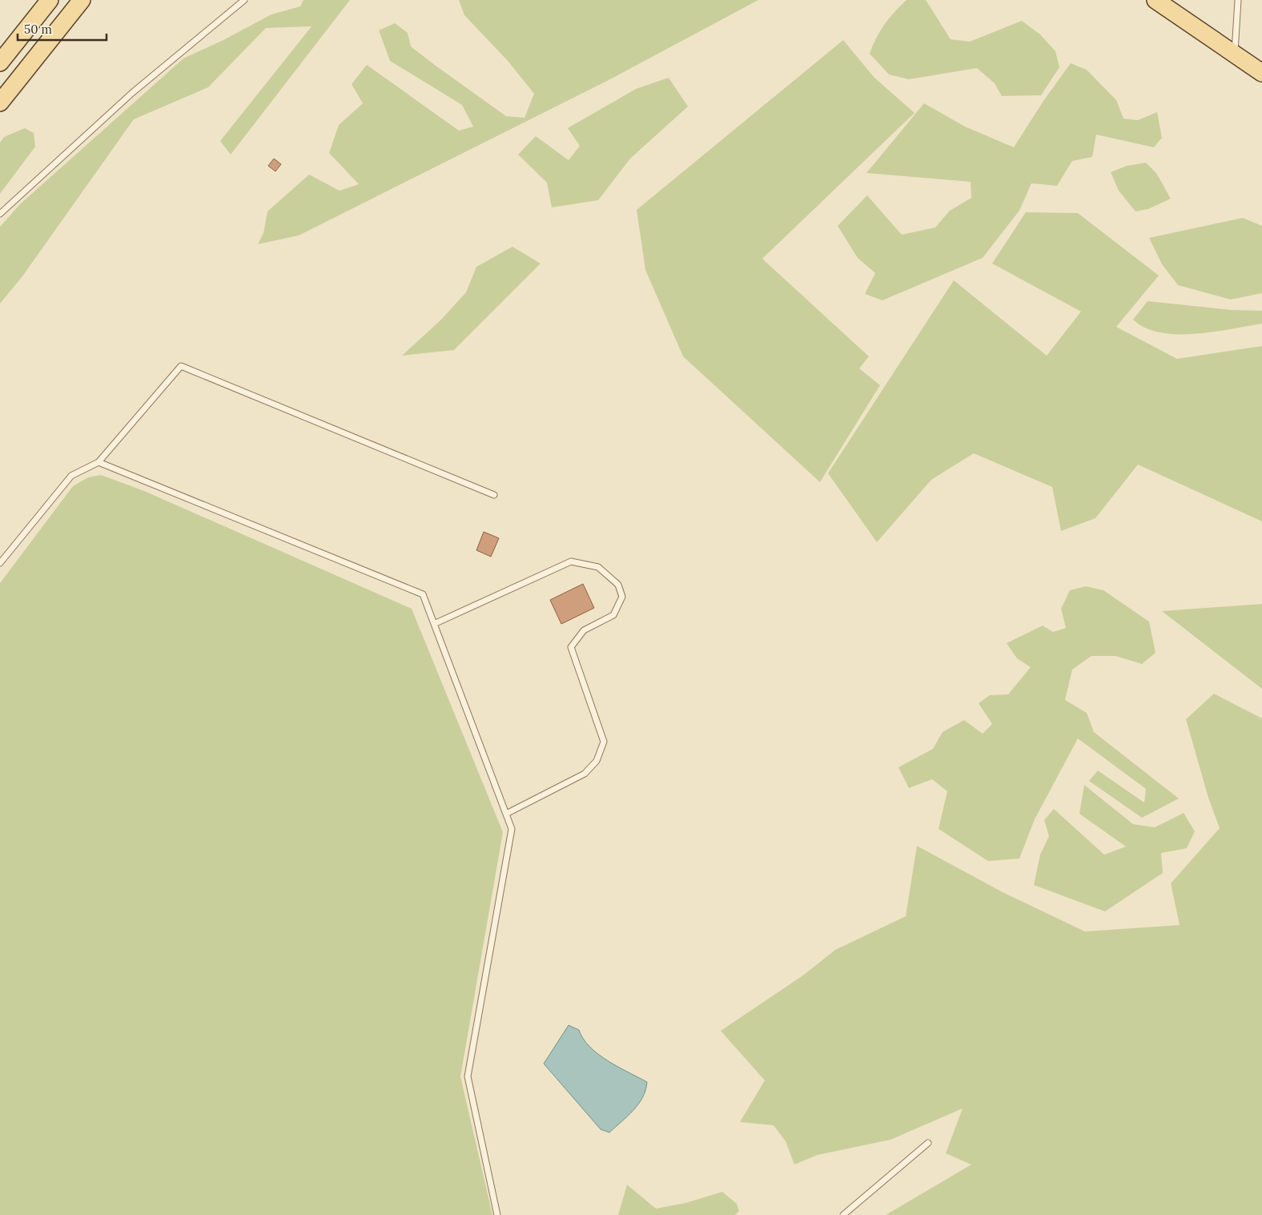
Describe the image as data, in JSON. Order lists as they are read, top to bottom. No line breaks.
{"scale_bar":"50 m"}
